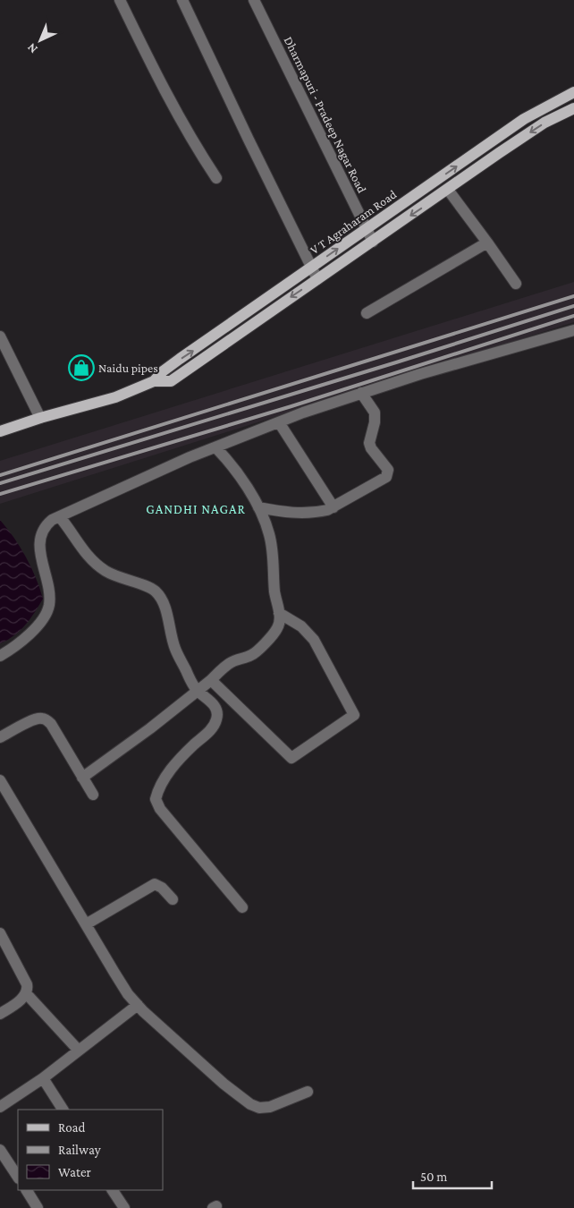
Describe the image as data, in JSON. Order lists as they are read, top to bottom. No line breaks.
{"streets":{"main road":["V T Agraharam Road"],"street":["Dharmapuri - Pradeep Nagar Road"]},"crossings":[["Dharmapuri - Pradeep Nagar Road","V T Agraharam Road"]],"districts":["GANDHI NAGAR"],"places":{"shop":["Naidu pipes"]},"legend":["Road","Railway","Water"],"scale_bar":"50 m","north":"bottom left"}
